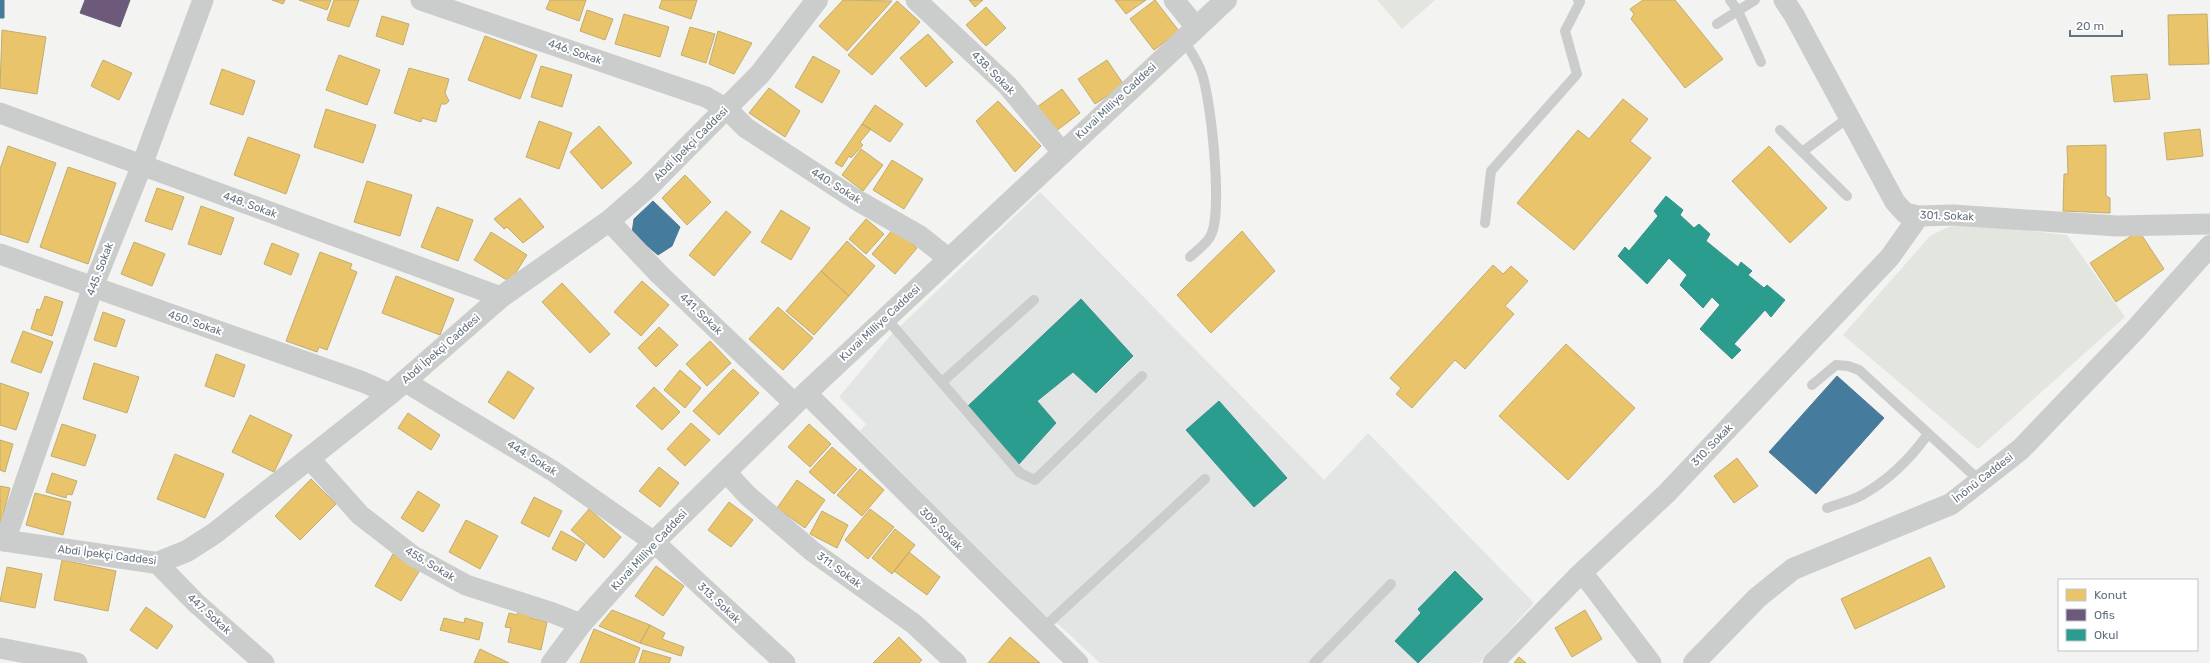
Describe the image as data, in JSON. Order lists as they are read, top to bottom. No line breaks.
{"streets":{"street":["446. Sokak","438. Sokak","Kuvai Milliye Caddesi","Abdi İpekçi Caddesi","440. Sokak","448. Sokak","301. Sokak","445. Sokak","441. Sokak","450. Sokak","310. Sokak","444. Sokak","İnönü Caddesi","309. Sokak","455. Sokak","311. Sokak","313. Sokak","447. Sokak"]},"crossings":[["446. Sokak","Abdi İpekçi Caddesi"],["446. Sokak","440. Sokak"],["438. Sokak","Kuvai Milliye Caddesi"],["Kuvai Milliye Caddesi","440. Sokak"],["Kuvai Milliye Caddesi","441. Sokak"],["Kuvai Milliye Caddesi","444. Sokak"],["Kuvai Milliye Caddesi","309. Sokak"],["Kuvai Milliye Caddesi","455. Sokak"],["Kuvai Milliye Caddesi","311. Sokak"],["Kuvai Milliye Caddesi","313. Sokak"],["Abdi İpekçi Caddesi","440. Sokak"],["Abdi İpekçi Caddesi","448. Sokak"],["Abdi İpekçi Caddesi","445. Sokak"],["Abdi İpekçi Caddesi","441. Sokak"],["Abdi İpekçi Caddesi","450. Sokak"],["Abdi İpekçi Caddesi","444. Sokak"],["Abdi İpekçi Caddesi","455. Sokak"],["Abdi İpekçi Caddesi","447. Sokak"],["448. Sokak","445. Sokak"],["301. Sokak","310. Sokak"],["445. Sokak","450. Sokak"],["441. Sokak","309. Sokak"],["450. Sokak","444. Sokak"],["444. Sokak","313. Sokak"]],"legend":["Konut","Ofis","Okul"],"scale_bar":"20 m"}
